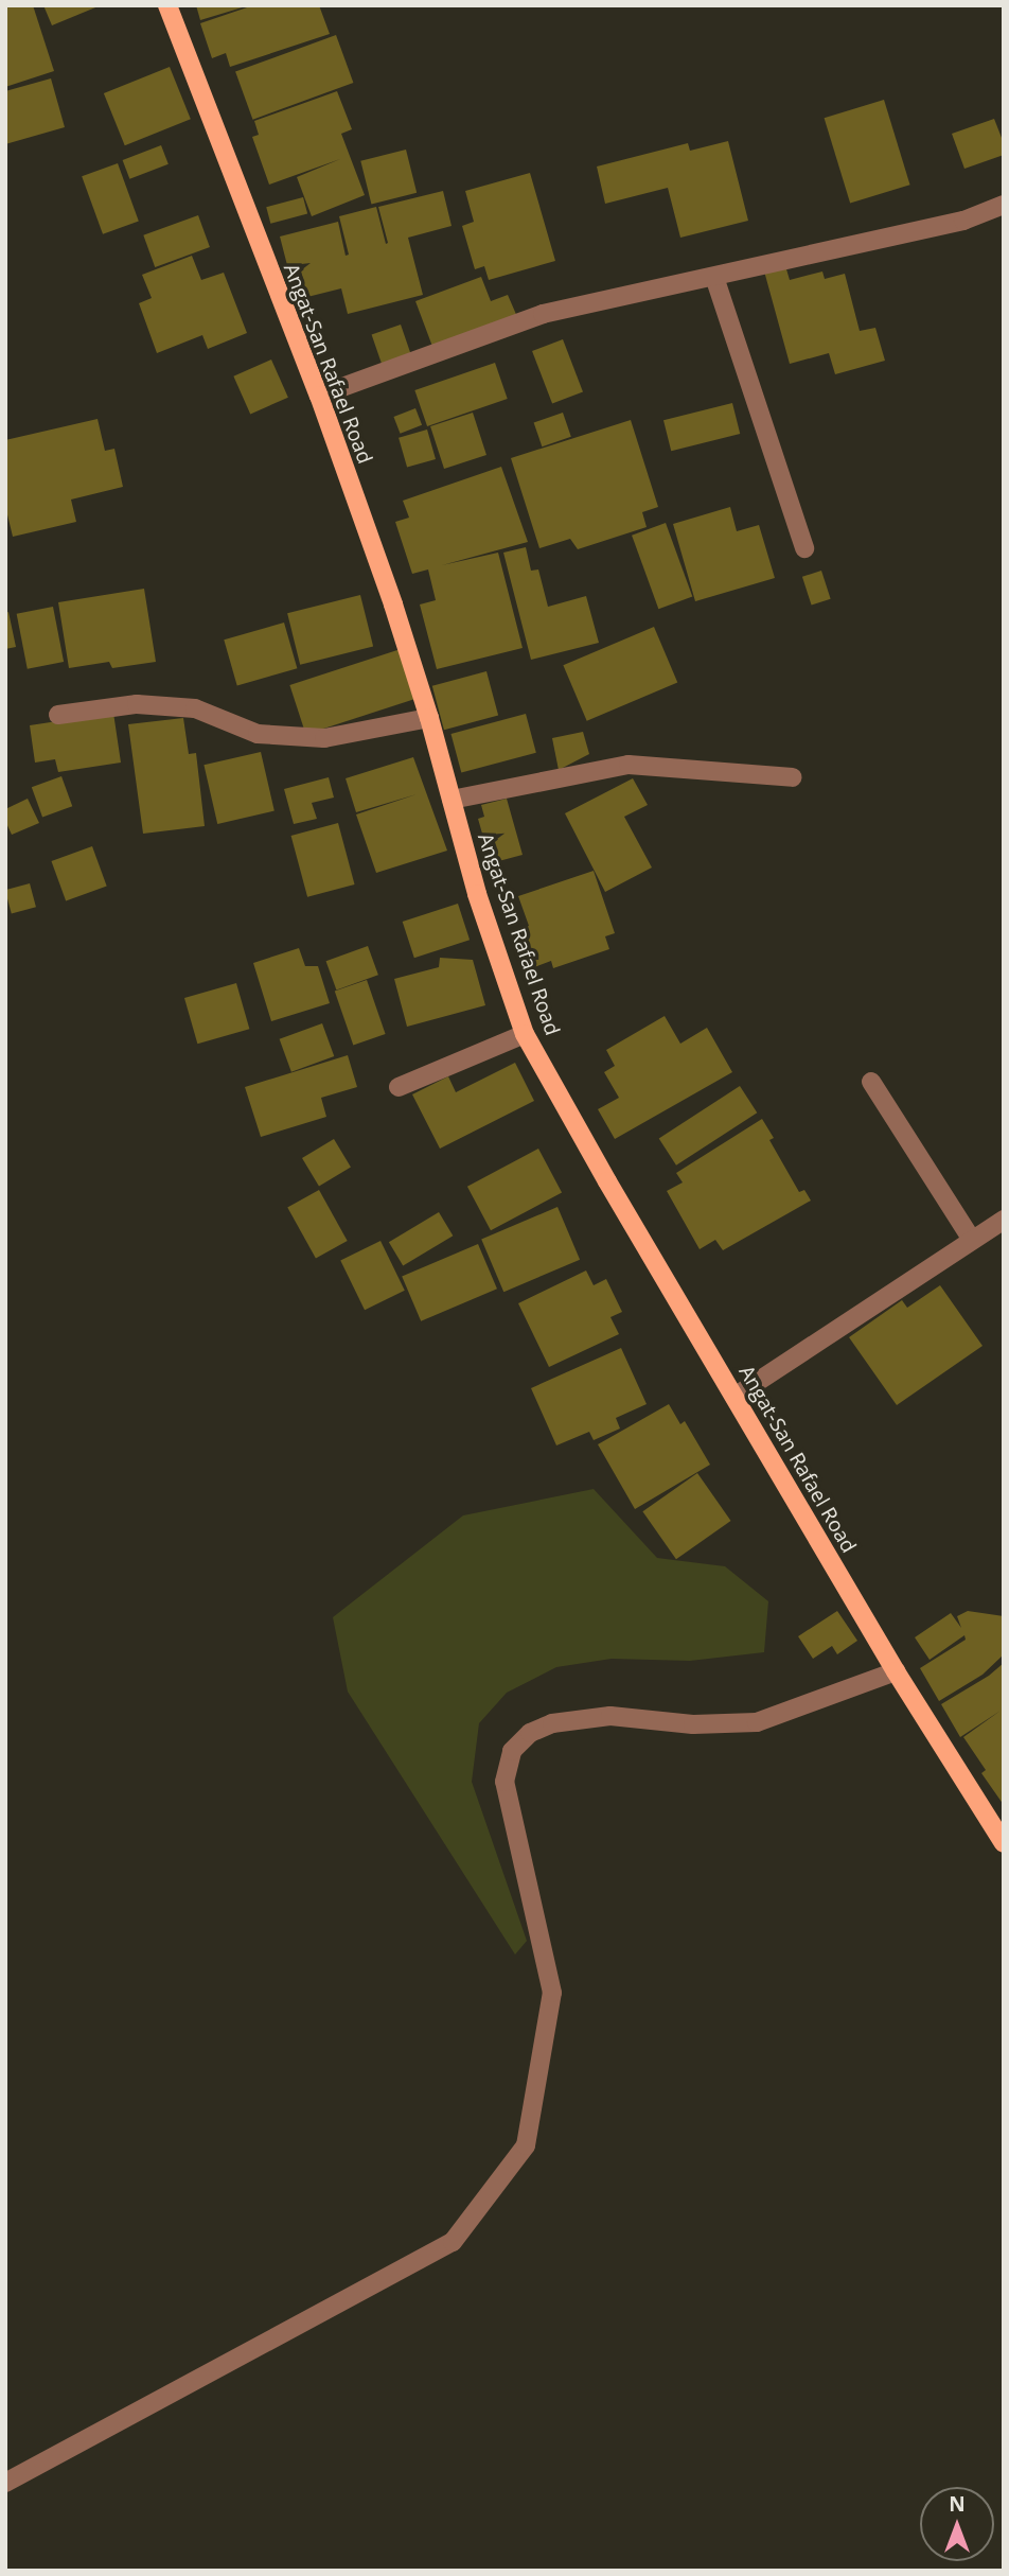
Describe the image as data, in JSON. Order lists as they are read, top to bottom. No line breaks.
{"streets":{"main road":["Angat-San Rafael Road"]},"north":"top"}
